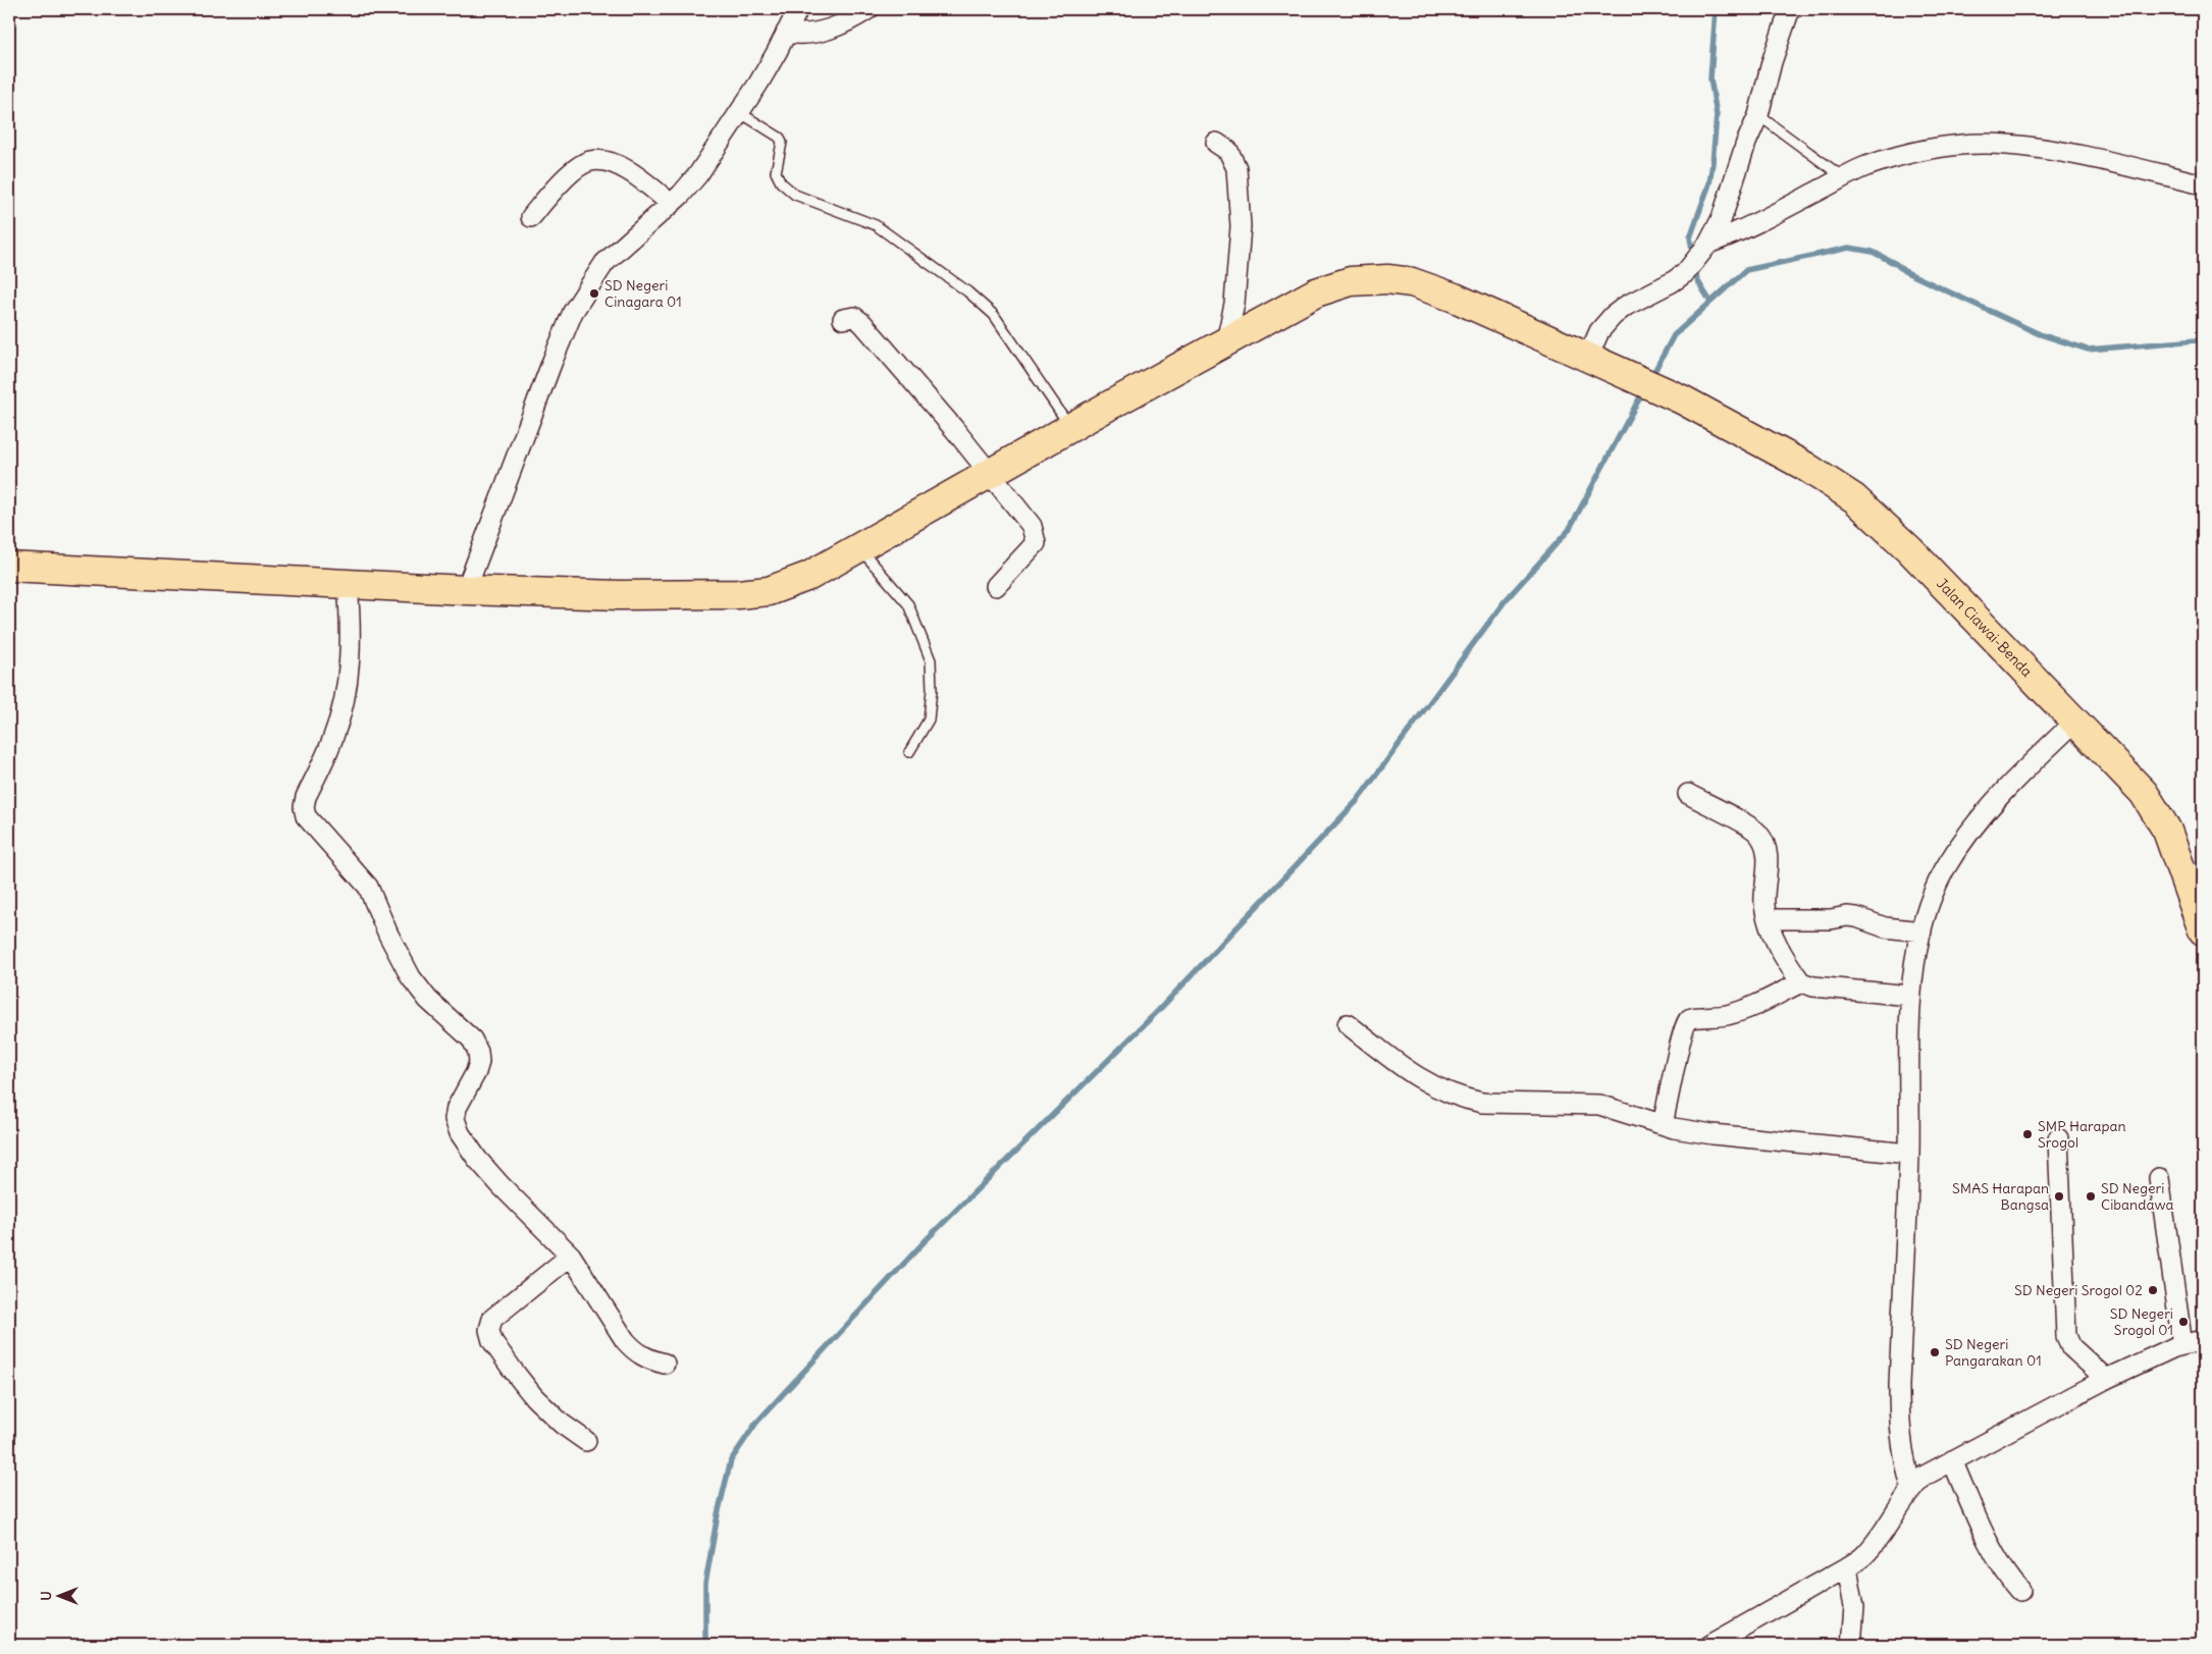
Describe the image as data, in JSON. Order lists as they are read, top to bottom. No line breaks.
{"streets":{"highway":["Jalan Ciawai-Benda"]},"places":["SD Negeri Cinagara 01","SMP Harapan Srogol","SMAS Harapan Bangsa","SD Negeri Cibandawa","SD Negeri Srogol 02","SD Negeri Srogol 01","SD Negeri Pangarakan 01"],"north":"left"}
